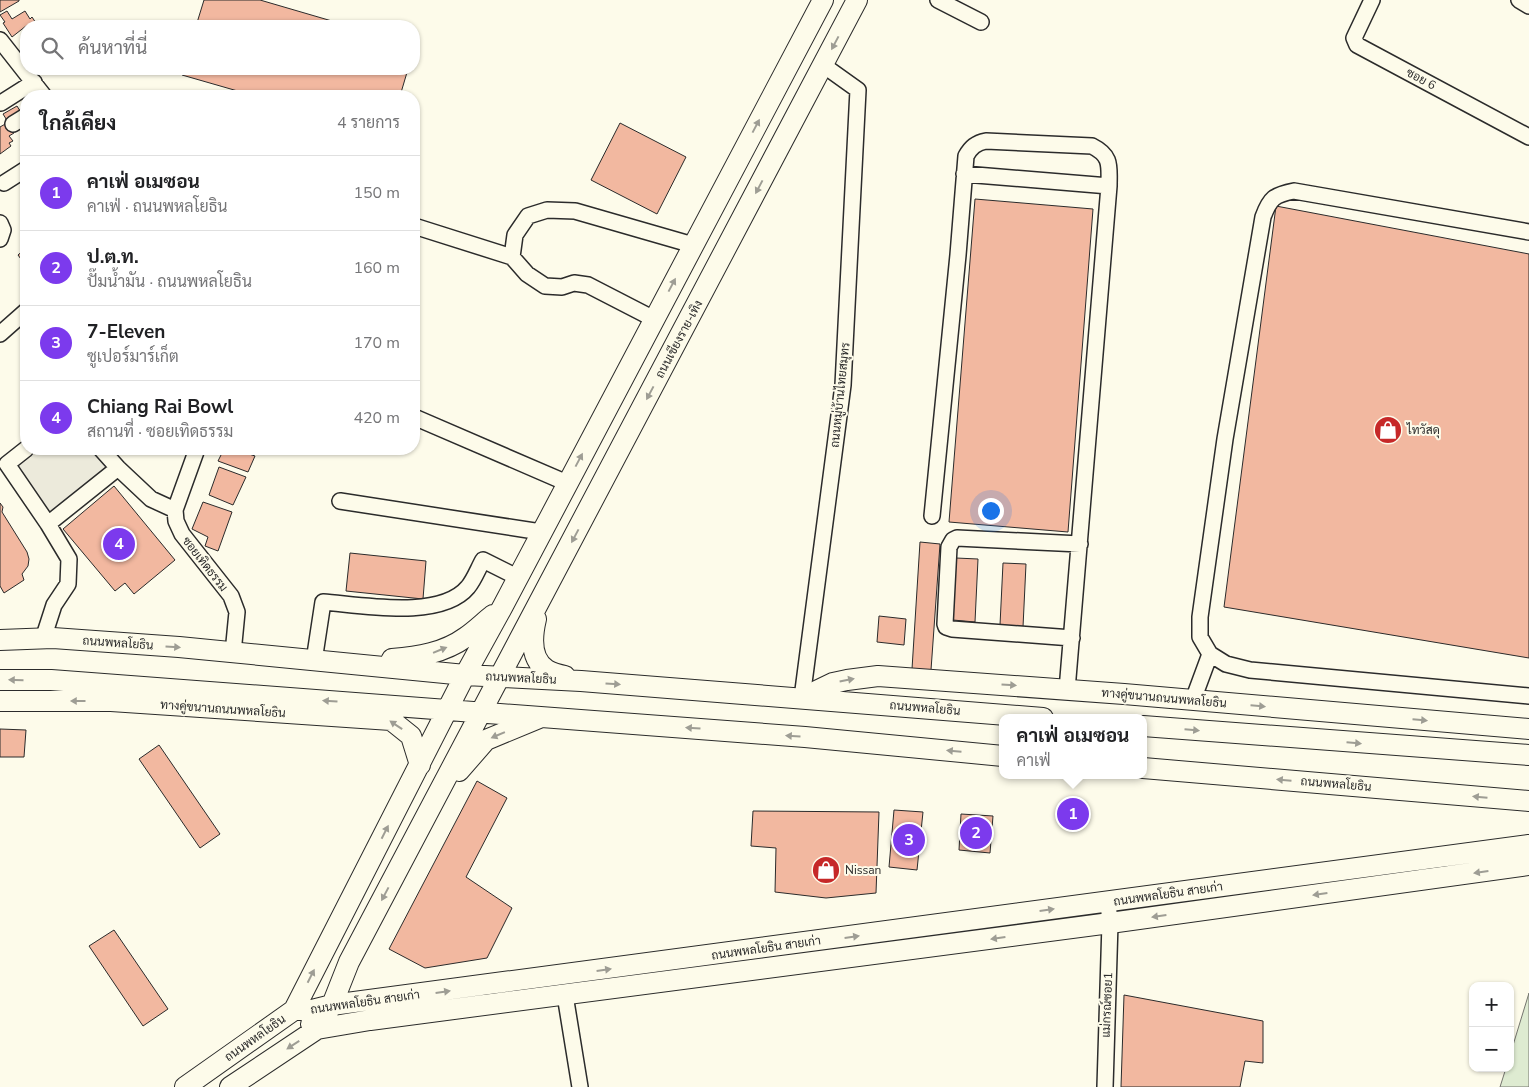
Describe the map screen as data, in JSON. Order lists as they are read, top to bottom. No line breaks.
{"streets":{"main road":["ถนนเชียงราย-เทิง","ถนนพหลโยธิน","ทางคู่ขนานถนนพหลโยธิน","ถนนพหลโยธิน สายเก่า"],"street":["ซอย 6","ถนนหมู่บ้านไทยสมุทร","ซอยเทิดธรรม","แม่กรณ์ซอย1"]},"crossings":[["ถนนเชียงราย-เทิง","ถนนหมู่บ้านไทยสมุทร"],["ถนนเชียงราย-เทิง","ถนนพหลโยธิน"],["ถนนหมู่บ้านไทยสมุทร","ถนนพหลโยธิน"],["ถนนหมู่บ้านไทยสมุทร","ทางคู่ขนานถนนพหลโยธิน"],["ซอยเทิดธรรม","ถนนพหลโยธิน"],["ถนนพหลโยธิน","ทางคู่ขนานถนนพหลโยธิน"],["ถนนพหลโยธิน","ถนนพหลโยธิน สายเก่า"],["ถนนพหลโยธิน สายเก่า","แม่กรณ์ซอย1"]],"one_way":["ถนนเชียงราย-เทิง"],"places":{"shop":["ไทวัสดุ","Nissan"]},"page":{"search":"ค้นหาที่นี่","heading":["ใกล้เคียง","4 รายการ"],"list":[{"mark":"1","name":"คาเฟ่ อเมซอน","note":"คาเฟ่ · ถนนพหลโยธิน","value":"150 m"},{"mark":"2","name":"ป.ต.ท.","note":"ปั๊มน้ำมัน · ถนนพหลโยธิน","value":"160 m"},{"mark":"3","name":"7-Eleven","note":"ซูเปอร์มาร์เก็ต","value":"170 m"},{"mark":"4","name":"Chiang Rai Bowl","note":"สถานที่ · ซอยเทิดธรรม","value":"420 m"}],"pins":["4","1","2","3"],"popup":["คาเฟ่ อเมซอน","คาเฟ่"],"map_buttons":["+","−"]}}
